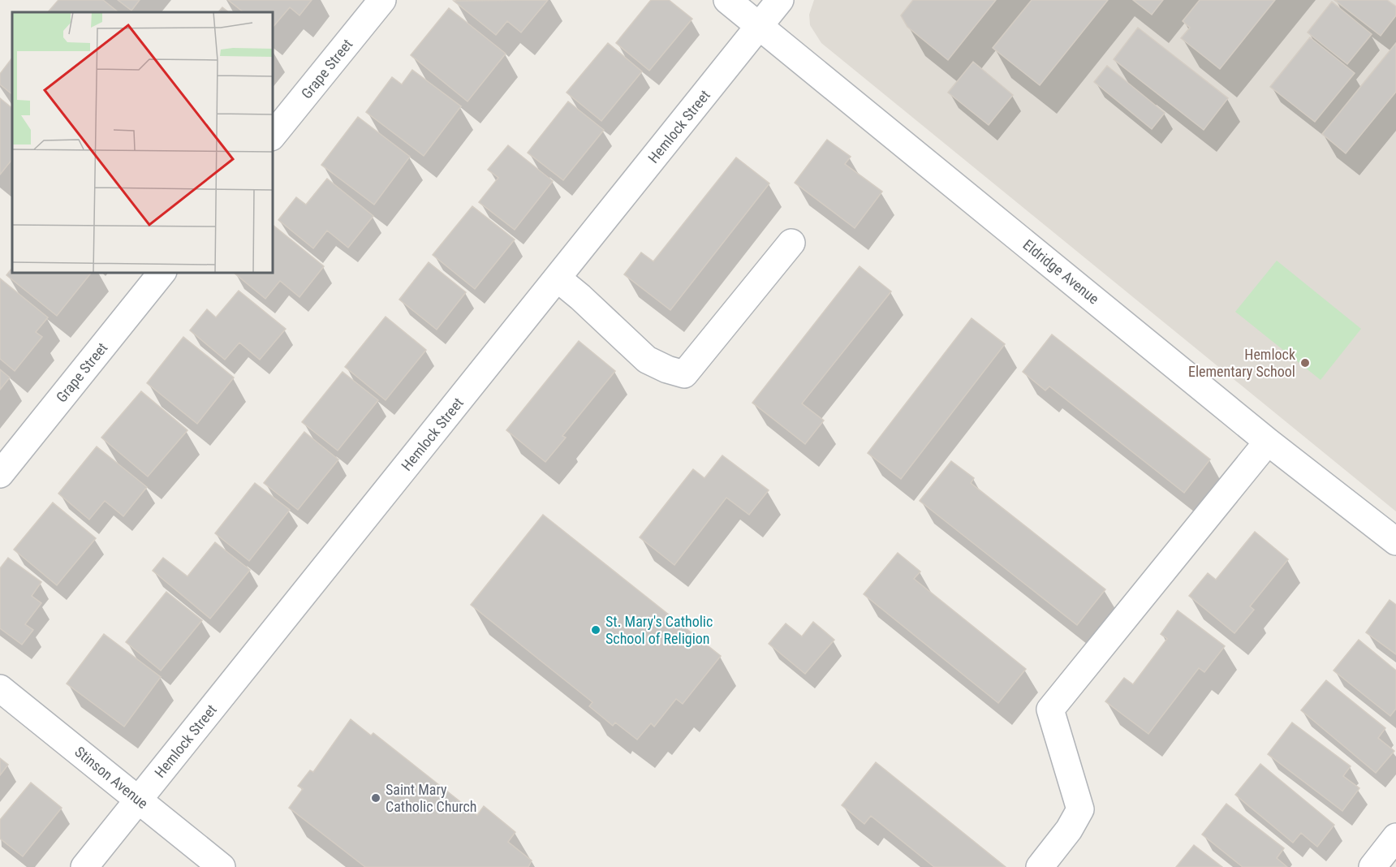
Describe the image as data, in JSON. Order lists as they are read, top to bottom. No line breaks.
{"streets":{"street":["Grape Street","Hemlock Street","Eldridge Avenue","Stinson Avenue"]},"crossings":[["Hemlock Street","Eldridge Avenue"],["Hemlock Street","Stinson Avenue"]],"places":["Hemlock Elementary School","St. Mary's Catholic School of Religion","Saint Mary Catholic Church"]}
